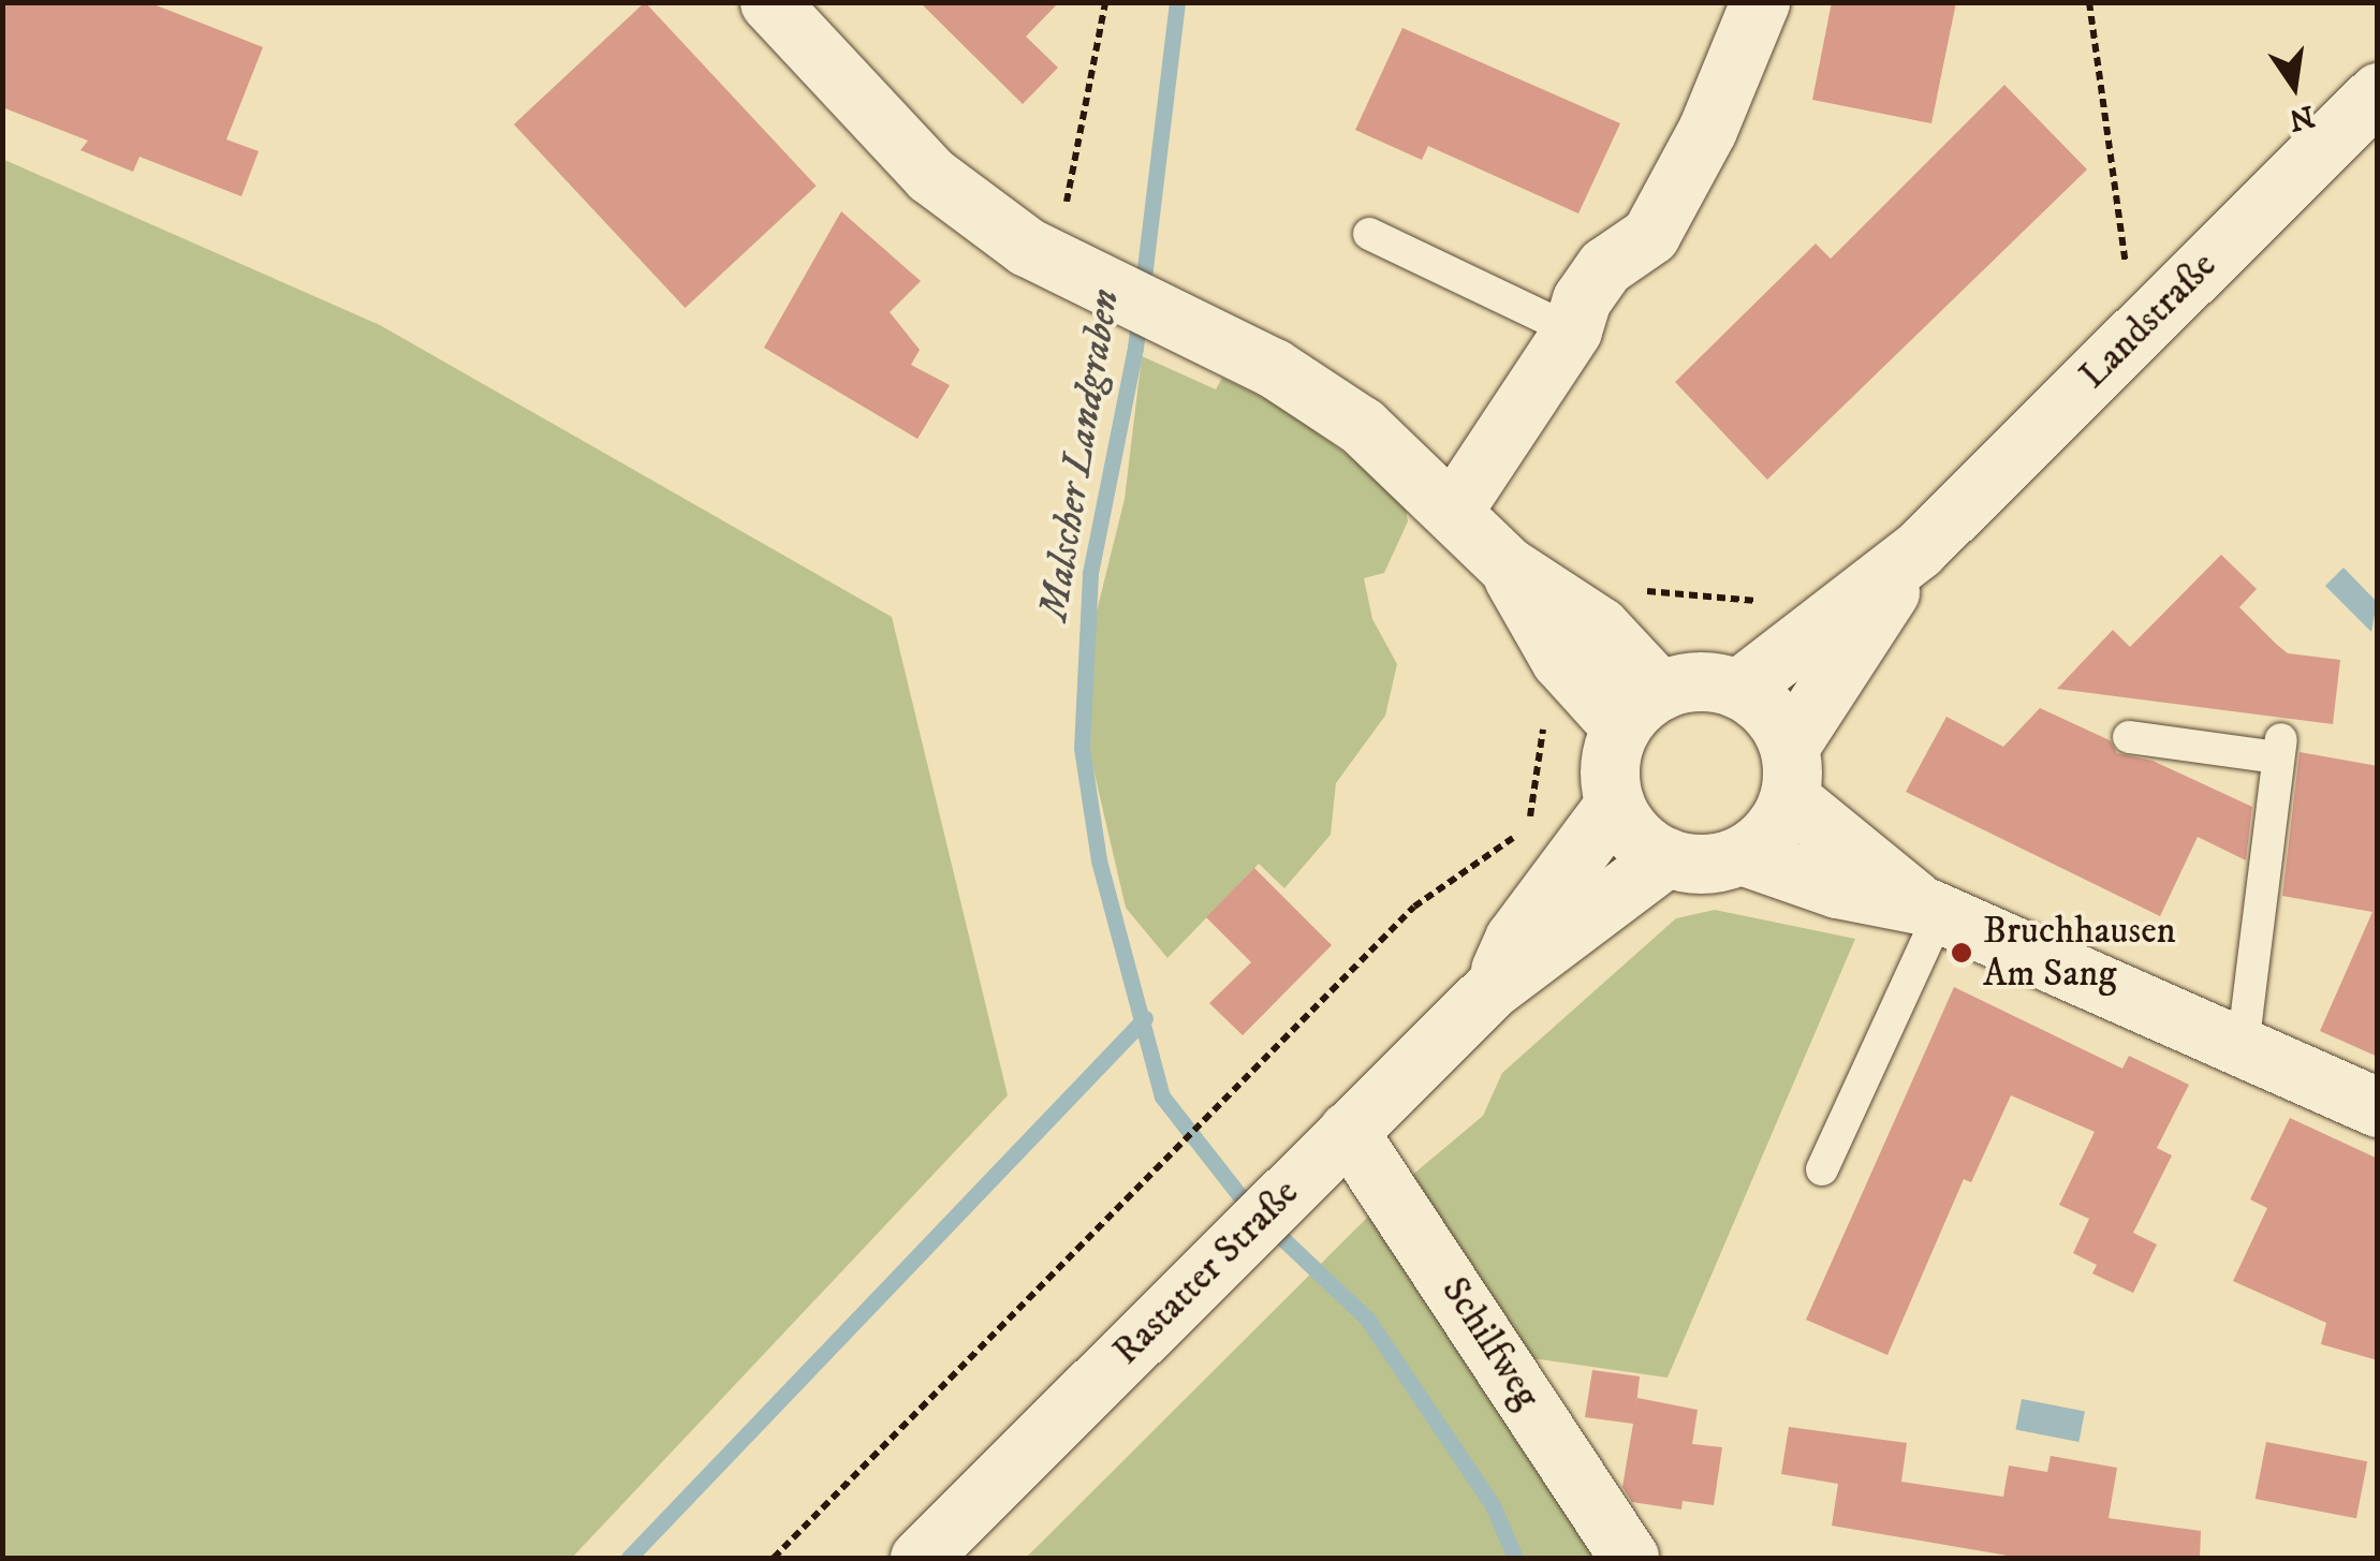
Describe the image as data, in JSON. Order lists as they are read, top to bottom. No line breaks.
{"streets":{"street":["Landstraße","Rastatter Straße","Schilfweg"]},"crossings":[["Landstraße","Rastatter Straße"],["Rastatter Straße","Schilfweg"]],"water":["Malscher Landgraben"],"places":["Bruchhausen Am Sang"],"north":"bottom"}
